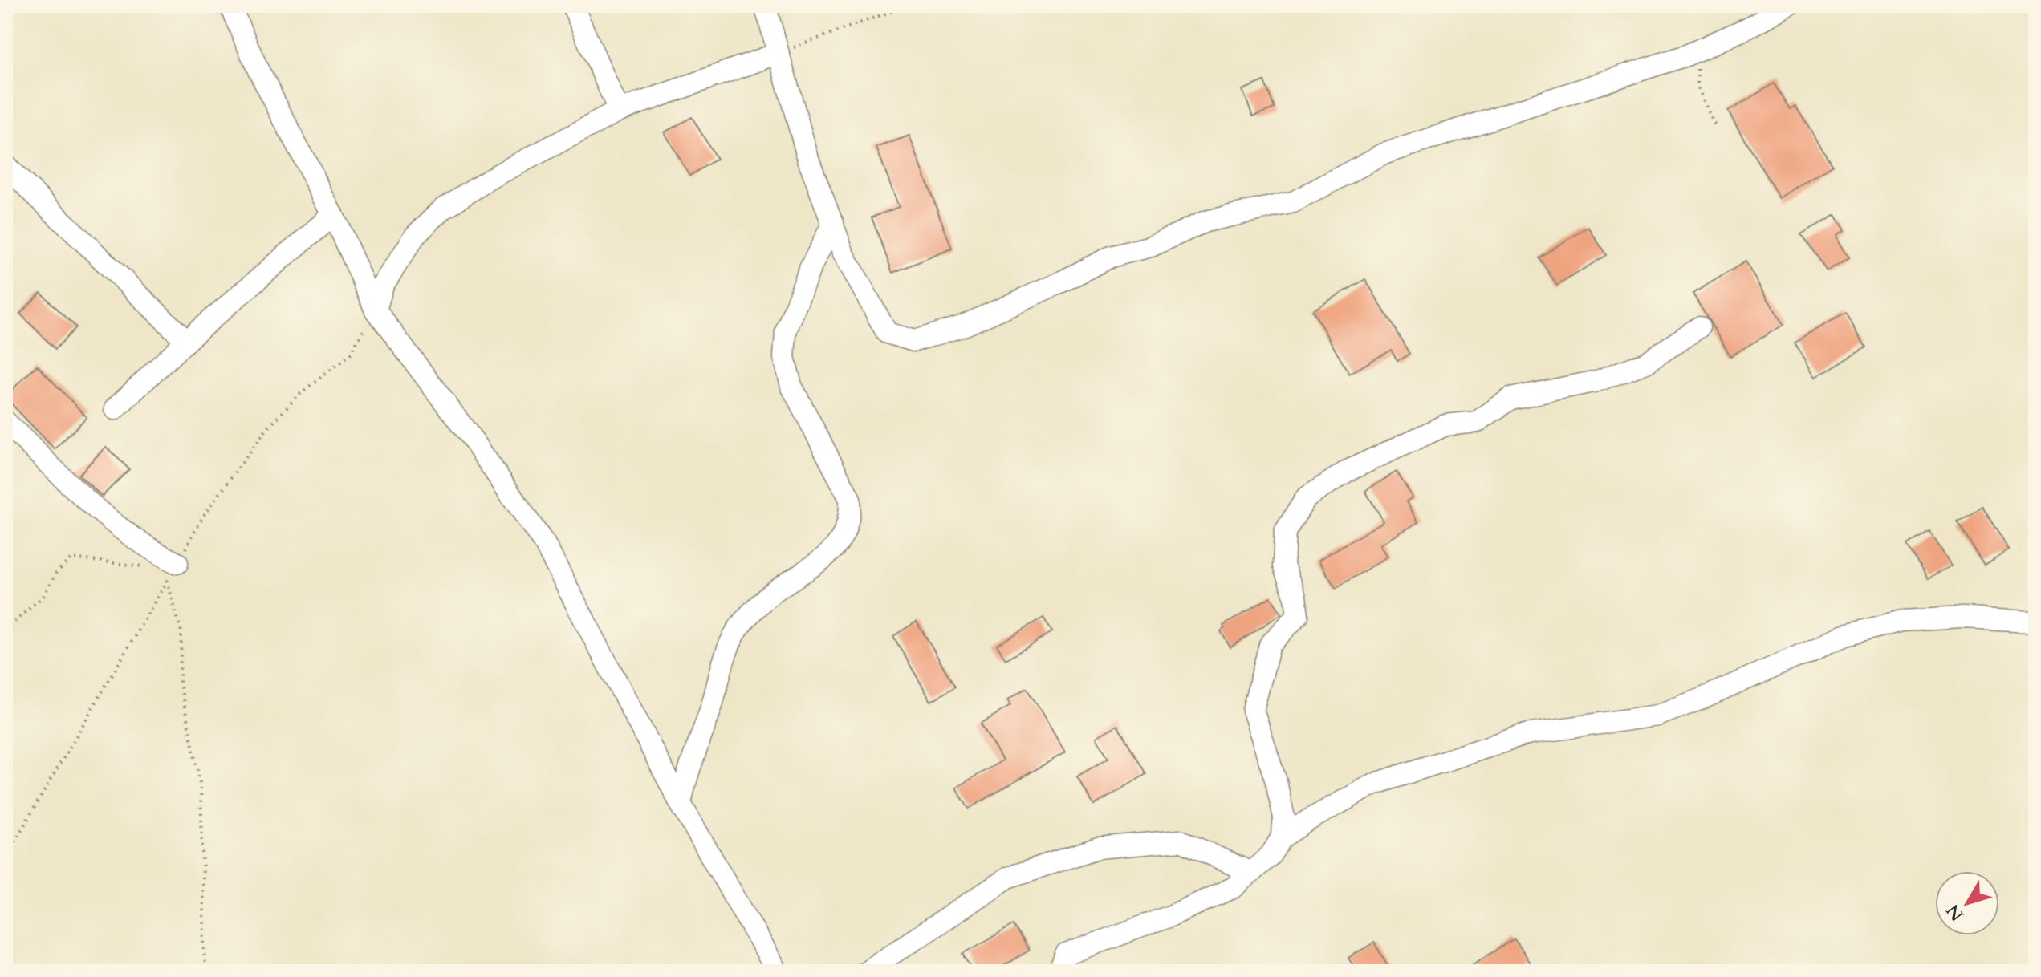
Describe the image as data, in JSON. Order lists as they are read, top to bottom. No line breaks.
{"north":"bottom left"}
